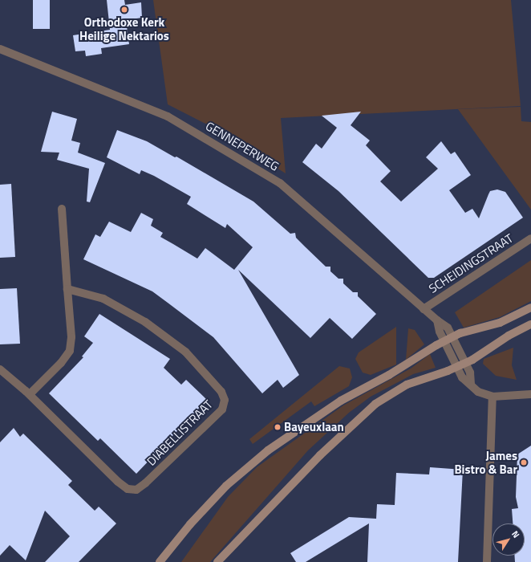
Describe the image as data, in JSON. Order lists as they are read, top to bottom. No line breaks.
{"streets":{"street":["GENNEPERWEG","SCHEIDINGSTRAAT","DIABELLISTRAAT"]},"crossings":[["GENNEPERWEG","SCHEIDINGSTRAAT"]],"places":["Orthodoxe Kerk Heilige Nektarios","Bayeuxlaan","James Bistro & Bar"],"north":"top right"}
